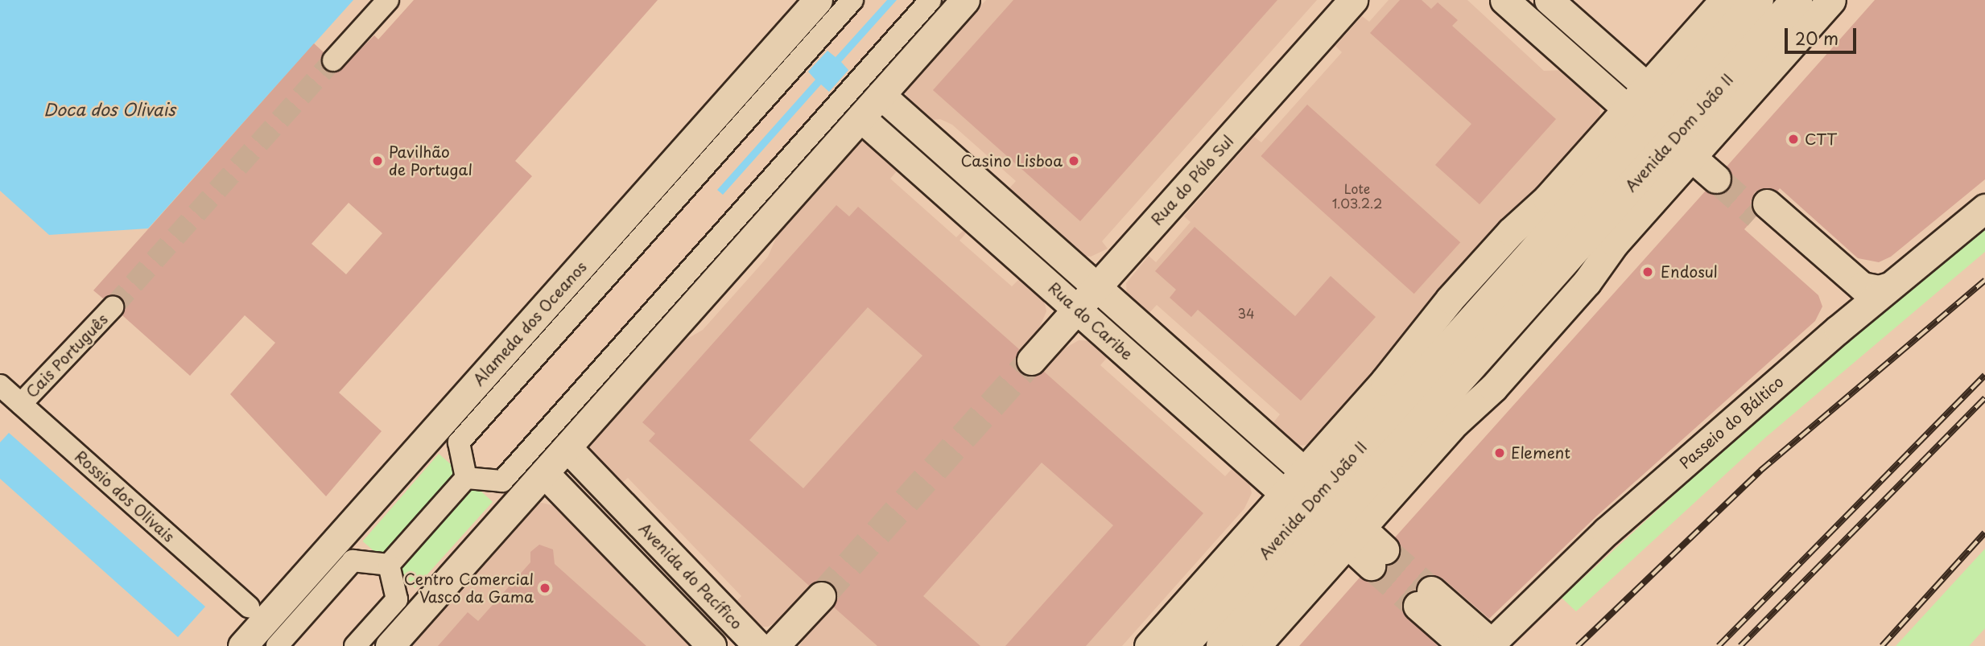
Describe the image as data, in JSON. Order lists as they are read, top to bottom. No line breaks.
{"streets":{"main road":["Avenida Dom João II"],"street":["Rua do Pólo Sul","Rua do Caribe","Alameda dos Oceanos","Cais Português","Passeio do Báltico","Rossio dos Olivais","Avenida do Pacífico"]},"crossings":[["Avenida Dom João II","Rua do Caribe"],["Rua do Pólo Sul","Rua do Caribe"],["Cais Português","Rossio dos Olivais"]],"water":["Doca dos Olivais"],"places":["CTT","Pavilhão de Portugal","Casino Lisboa","Endosul","Element","Centro Comercial Vasco da Gama"],"house_numbers":["Lote 1.03.2.2","34"],"scale_bar":"20 m"}
